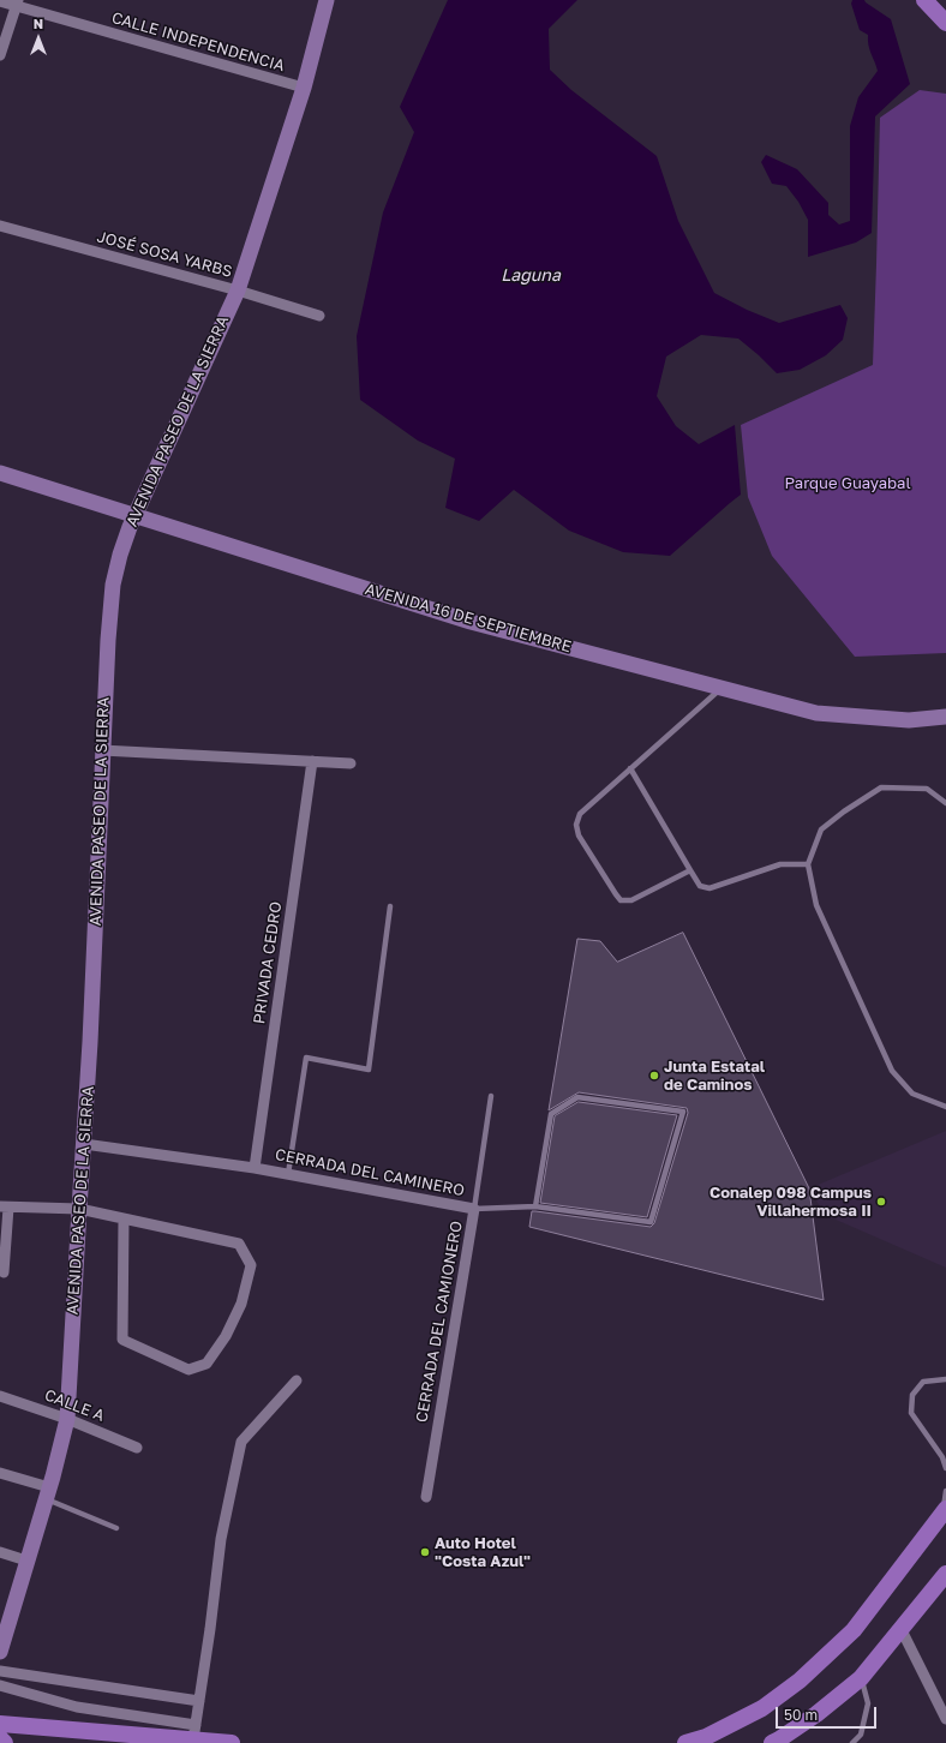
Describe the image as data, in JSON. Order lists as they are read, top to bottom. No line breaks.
{"streets":{"main road":["AVENIDA PASEO DE LA SIERRA","AVENIDA 16 DE SEPTIEMBRE"],"street":["CALLE INDEPENDENCIA","JOSÉ SOSA YARBS","PRIVADA CEDRO","CERRADA DEL CAMINERO","CERRADA DEL CAMIONERO","CALLE A"]},"crossings":[["CALLE INDEPENDENCIA","AVENIDA PASEO DE LA SIERRA"],["JOSÉ SOSA YARBS","AVENIDA PASEO DE LA SIERRA"],["AVENIDA PASEO DE LA SIERRA","AVENIDA 16 DE SEPTIEMBRE"],["AVENIDA PASEO DE LA SIERRA","CERRADA DEL CAMINERO"],["AVENIDA PASEO DE LA SIERRA","CALLE A"],["PRIVADA CEDRO","CERRADA DEL CAMINERO"],["CERRADA DEL CAMINERO","CERRADA DEL CAMIONERO"]],"water":["Laguna"],"parks":["Parque Guayabal"],"places":["Junta Estatal de Caminos","Conalep 098 Campus Villahermosa II","Auto Hotel \"Costa Azul\""],"scale_bar":"50 m","north":"top"}
